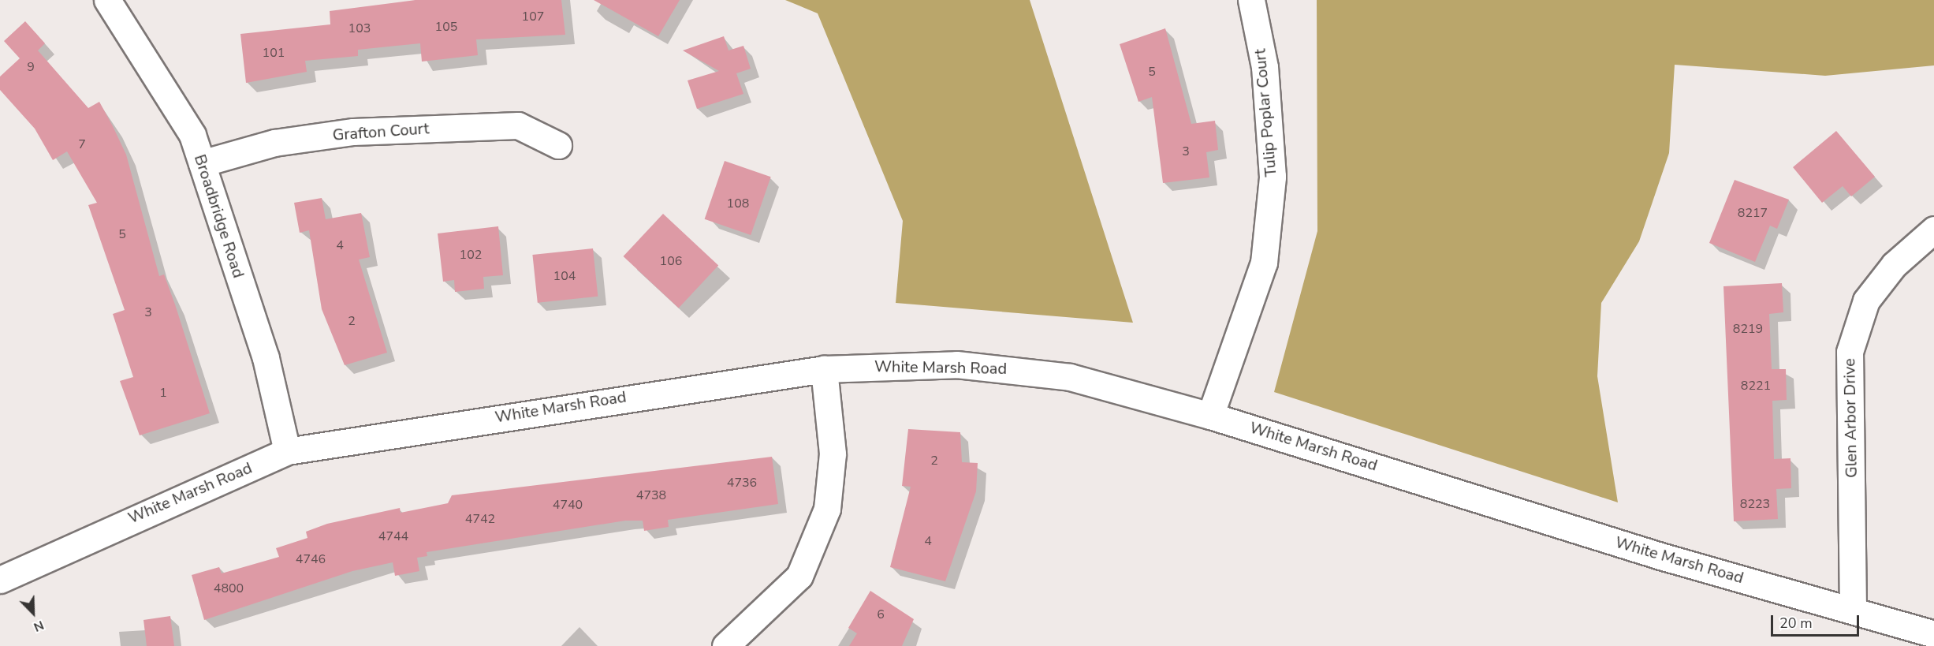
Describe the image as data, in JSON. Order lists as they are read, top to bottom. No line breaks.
{"streets":{"street":["Tulip Poplar Court","Grafton Court","Broadbridge Road","White Marsh Road","Glen Arbor Drive"]},"crossings":[["Tulip Poplar Court","White Marsh Road"],["Grafton Court","Broadbridge Road"],["Broadbridge Road","White Marsh Road"],["White Marsh Road","Glen Arbor Drive"]],"house_numbers":["107","105","103","101","9","5","7","3","108","8217","5","4","102","106","104","3","2","8219","8221","1","2","4736","4738","8223","4740","4742","4744","4","4746","4800","6"],"scale_bar":"20 m","north":"bottom right"}
